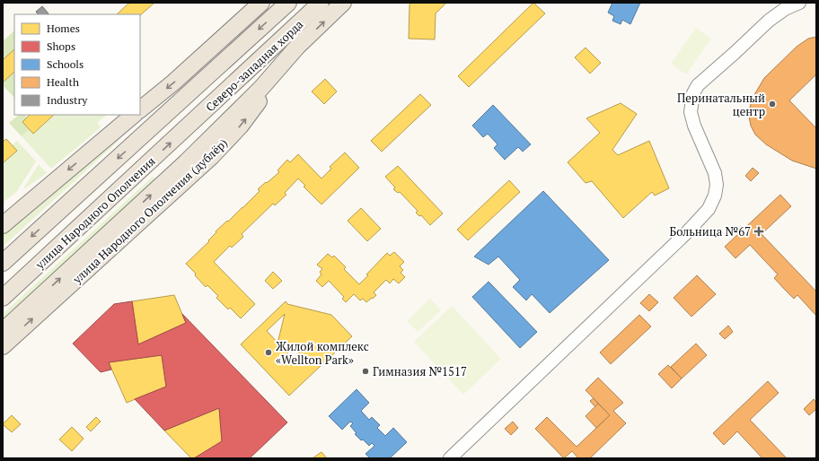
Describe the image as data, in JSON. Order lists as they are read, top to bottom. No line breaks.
{"streets":{"main road":["Северо-западная хорда","улица Народного Ополчения (дублёр)","улица Народного Ополчения"]},"crossings":[["Северо-западная хорда","улица Народного Ополчения"]],"places":{"other":["Перинатальный центр","Жилой комплекс «Wellton Park»","Гимназия №1517"],"health":["Больница №67"]},"legend":["Homes","Shops","Schools","Health","Industry"]}
